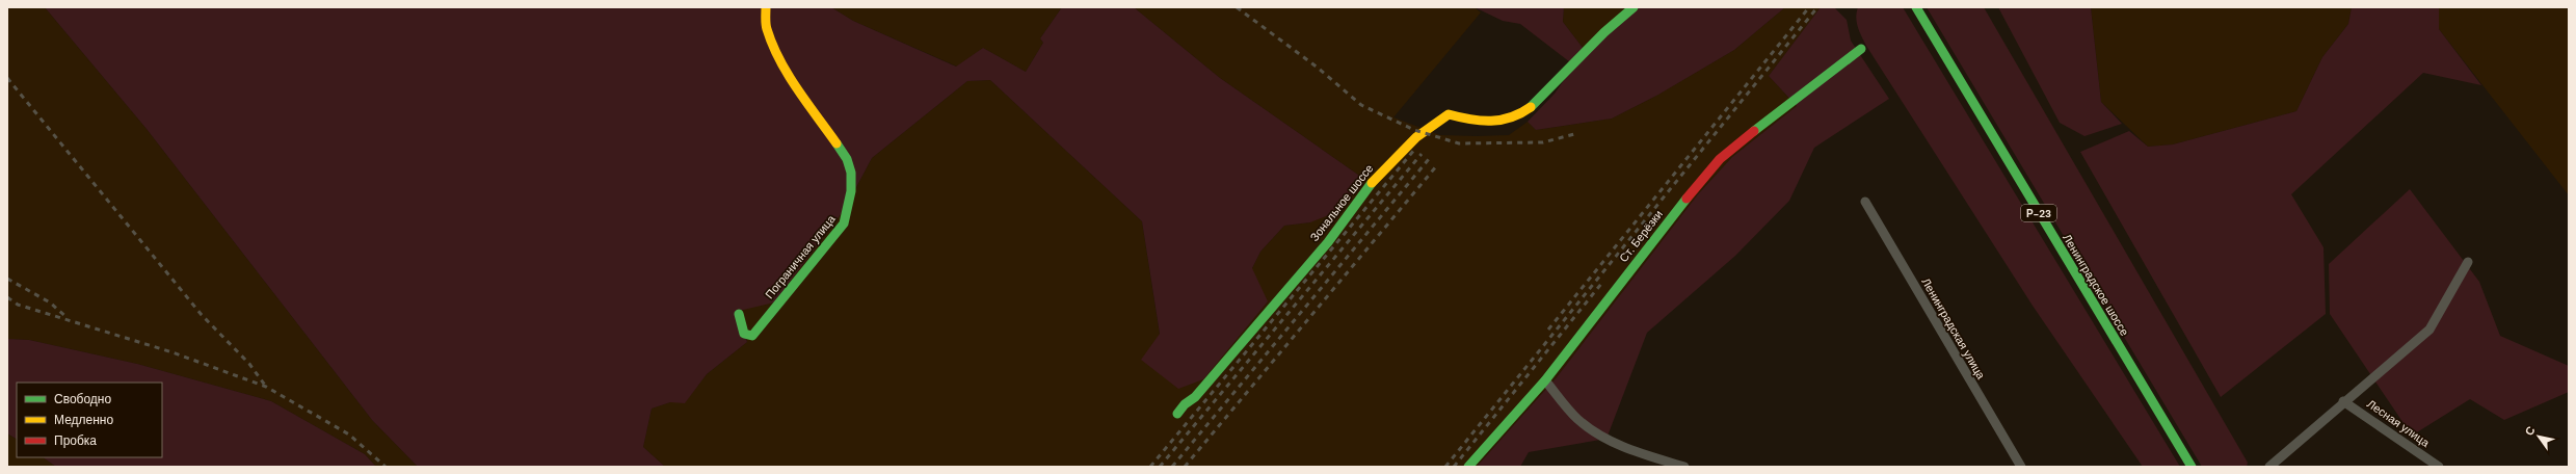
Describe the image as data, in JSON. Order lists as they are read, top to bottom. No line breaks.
{"streets":{"main road":["Зональное шоссе","Р-23","Ст. Берёзки","Пограничная улица","Ленинградское шоссе"],"street":["Ленинградская улица","Лесная улица"]},"legend":["Свободно","Медленно","Пробка"],"north":"top left"}
